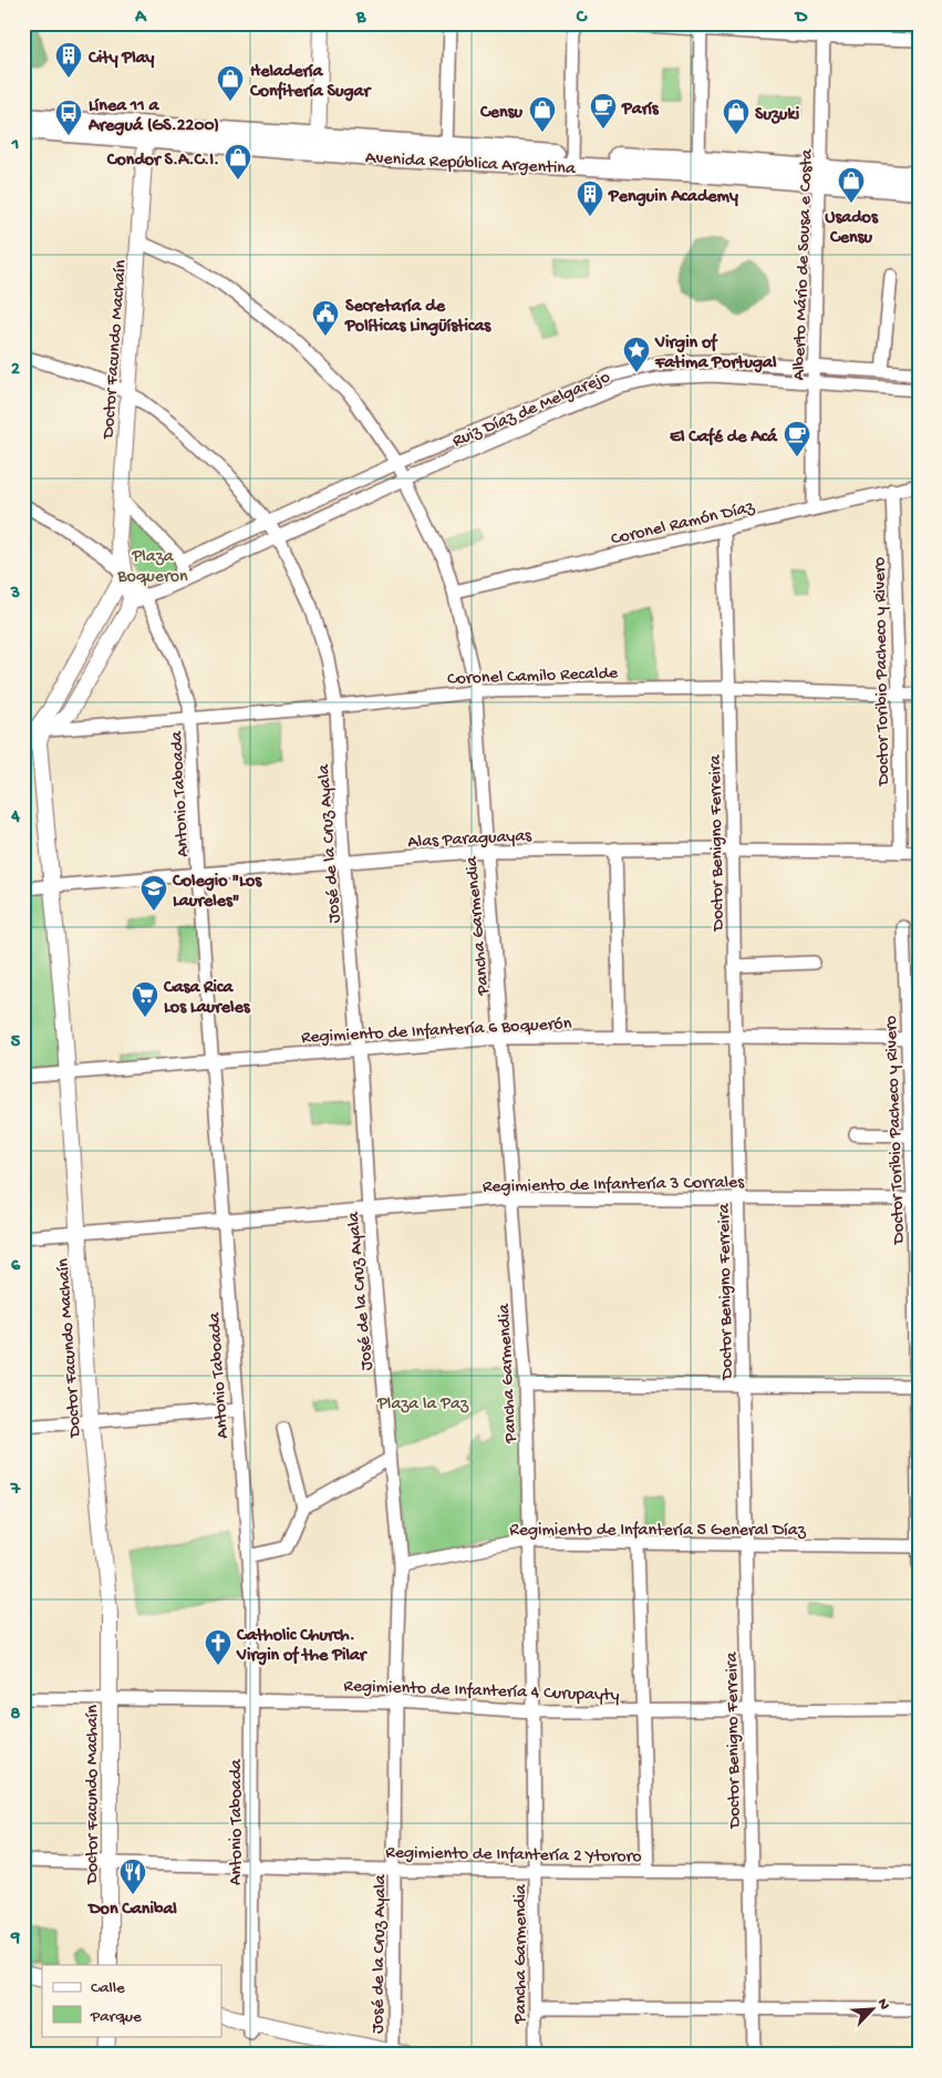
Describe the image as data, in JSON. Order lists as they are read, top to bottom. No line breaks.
{"streets":{"highway":["Avenida República Argentina"],"main road":["Doctor Facundo Machaín"],"street":["Alberto Mário de Sousa e Costa","Ruiz Díaz de Melgarejo","Coronel Ramón Díaz","Doctor Toribio Pacheco y Rivero","Coronel Camilo Recalde","Antonio Taboada","Alas Paraguayas","Doctor Benigno Ferreira","José de la Cruz Ayala","Pancha Garmendia","Regimiento de Infantería 6 Boquerón","Regimiento de Infantería 3 Corrales","Regimiento de Infantería 5 General Díaz","Regimiento de Infantería 4 Curupayty","Regimiento de Infantería 2 Ytororo"]},"crossings":[["Avenida República Argentina","Alberto Mário de Sousa e Costa"],["Avenida República Argentina","Doctor Facundo Machaín"],["Alberto Mário de Sousa e Costa","Ruiz Díaz de Melgarejo"],["Alberto Mário de Sousa e Costa","Coronel Ramón Díaz"],["Doctor Facundo Machaín","Ruiz Díaz de Melgarejo"],["Doctor Facundo Machaín","Coronel Camilo Recalde"],["Doctor Facundo Machaín","Antonio Taboada"],["Doctor Facundo Machaín","Alas Paraguayas"],["Doctor Facundo Machaín","José de la Cruz Ayala"],["Doctor Facundo Machaín","Pancha Garmendia"],["Doctor Facundo Machaín","Regimiento de Infantería 6 Boquerón"],["Doctor Facundo Machaín","Regimiento de Infantería 3 Corrales"],["Doctor Facundo Machaín","Regimiento de Infantería 4 Curupayty"],["Doctor Facundo Machaín","Regimiento de Infantería 2 Ytororo"],["Ruiz Díaz de Melgarejo","Antonio Taboada"],["Ruiz Díaz de Melgarejo","José de la Cruz Ayala"],["Ruiz Díaz de Melgarejo","Pancha Garmendia"],["Coronel Ramón Díaz","Doctor Toribio Pacheco y Rivero"],["Coronel Ramón Díaz","Doctor Benigno Ferreira"],["Coronel Ramón Díaz","Pancha Garmendia"],["Doctor Toribio Pacheco y Rivero","Coronel Camilo Recalde"],["Doctor Toribio Pacheco y Rivero","Alas Paraguayas"],["Doctor Toribio Pacheco y Rivero","Regimiento de Infantería 6 Boquerón"],["Doctor Toribio Pacheco y Rivero","Regimiento de Infantería 3 Corrales"],["Doctor Toribio Pacheco y Rivero","Regimiento de Infantería 5 General Díaz"],["Coronel Camilo Recalde","Antonio Taboada"],["Coronel Camilo Recalde","Doctor Benigno Ferreira"],["Coronel Camilo Recalde","José de la Cruz Ayala"],["Coronel Camilo Recalde","Pancha Garmendia"],["Antonio Taboada","Alas Paraguayas"],["Antonio Taboada","Regimiento de Infantería 6 Boquerón"],["Antonio Taboada","Regimiento de Infantería 3 Corrales"],["Antonio Taboada","Regimiento de Infantería 4 Curupayty"],["Antonio Taboada","Regimiento de Infantería 2 Ytororo"],["Alas Paraguayas","Doctor Benigno Ferreira"],["Alas Paraguayas","José de la Cruz Ayala"],["Alas Paraguayas","Pancha Garmendia"],["Doctor Benigno Ferreira","Regimiento de Infantería 6 Boquerón"],["Doctor Benigno Ferreira","Regimiento de Infantería 3 Corrales"],["Doctor Benigno Ferreira","Regimiento de Infantería 5 General Díaz"],["Doctor Benigno Ferreira","Regimiento de Infantería 4 Curupayty"],["Doctor Benigno Ferreira","Regimiento de Infantería 2 Ytororo"],["José de la Cruz Ayala","Regimiento de Infantería 6 Boquerón"],["José de la Cruz Ayala","Regimiento de Infantería 3 Corrales"],["José de la Cruz Ayala","Regimiento de Infantería 5 General Díaz"],["José de la Cruz Ayala","Regimiento de Infantería 4 Curupayty"],["José de la Cruz Ayala","Regimiento de Infantería 2 Ytororo"],["Pancha Garmendia","Regimiento de Infantería 6 Boquerón"],["Pancha Garmendia","Regimiento de Infantería 3 Corrales"],["Pancha Garmendia","Regimiento de Infantería 5 General Díaz"],["Pancha Garmendia","Regimiento de Infantería 4 Curupayty"],["Pancha Garmendia","Regimiento de Infantería 2 Ytororo"]],"parks":["Plaza Boqueron","Plaza la Paz"],"places":{"building":["City Play","Penguin Academy"],"shop":["Heladería Confitería Sugar","Censu","Suzuki","Condor S.A.C.I.","Usados Censu"],"cafe":["París","El Café de Acá"],"bus stop":["Línea 11 a Areguá (GS.2200)"],"public building":["Secretaría de Políticas Lingüísticas"],"place":["Virgin of Fatima Portugal"],"school or university":["Colegio \"Los Laureles\""],"supermarket":["Casa Rica Los Laureles"],"church":["Catholic Church. Virgin of the Pilar"],"restaurant":["Don Canibal"]},"legend":["Calle","Parque"],"north":"top right","grid":{"columns":["A","B","C","D"],"rows":["1","2","3","4","5","6","7","8","9"]}}
